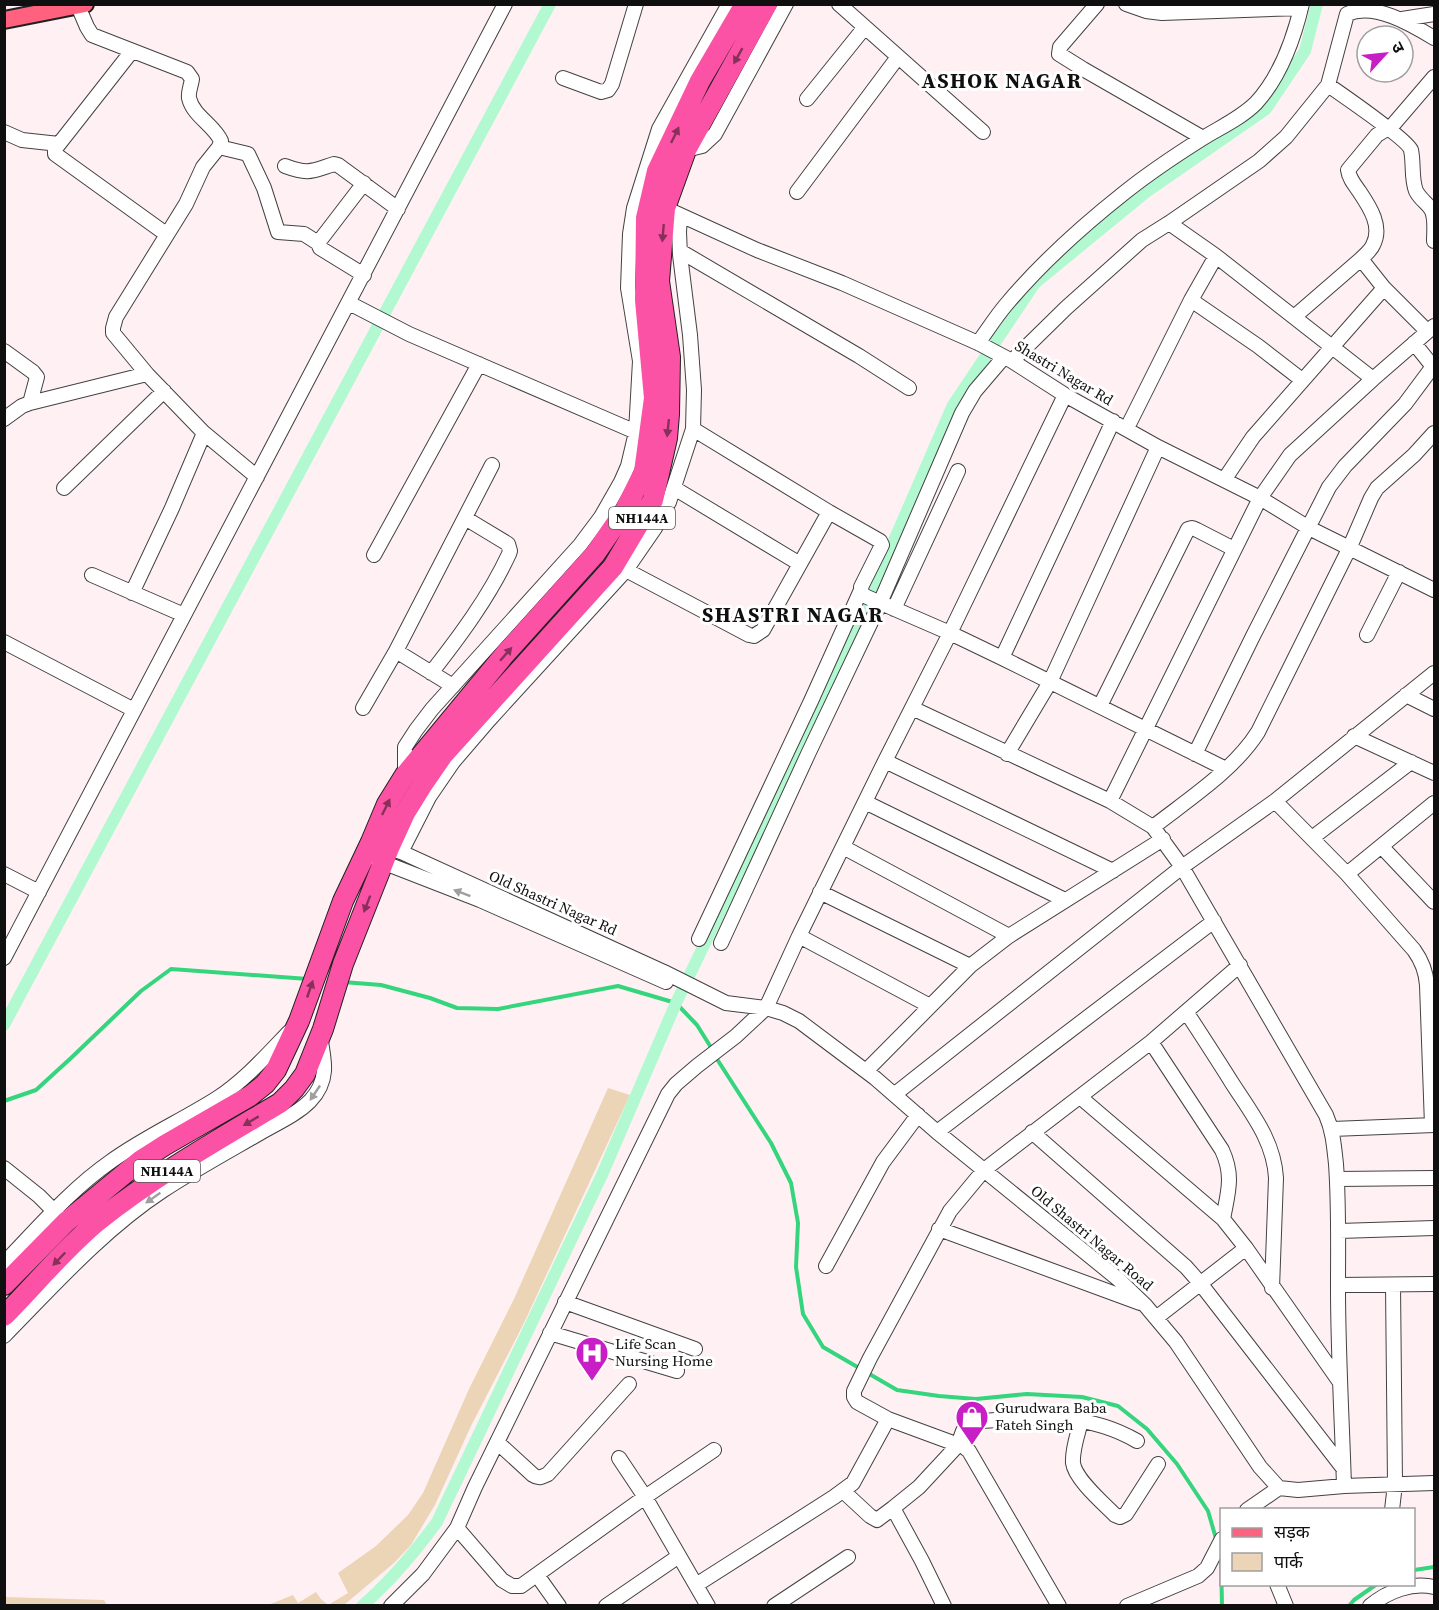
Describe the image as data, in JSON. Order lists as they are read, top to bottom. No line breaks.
{"streets":{"highway":["NH144A"],"street":["Shastri Nagar Rd","Old Shastri Nagar Rd","Old Shastri Nagar Road"]},"crossings":[["Shastri Nagar Rd","NH144A"],["NH144A","Old Shastri Nagar Rd"],["Old Shastri Nagar Rd","Old Shastri Nagar Road"]],"districts":["ASHOK NAGAR","SHASTRI NAGAR"],"places":{"hospital":["Life Scan Nursing Home"],"shop":["Gurudwara Baba Fateh Singh"]},"legend":["सड़क","पार्क"],"north":"top right"}
